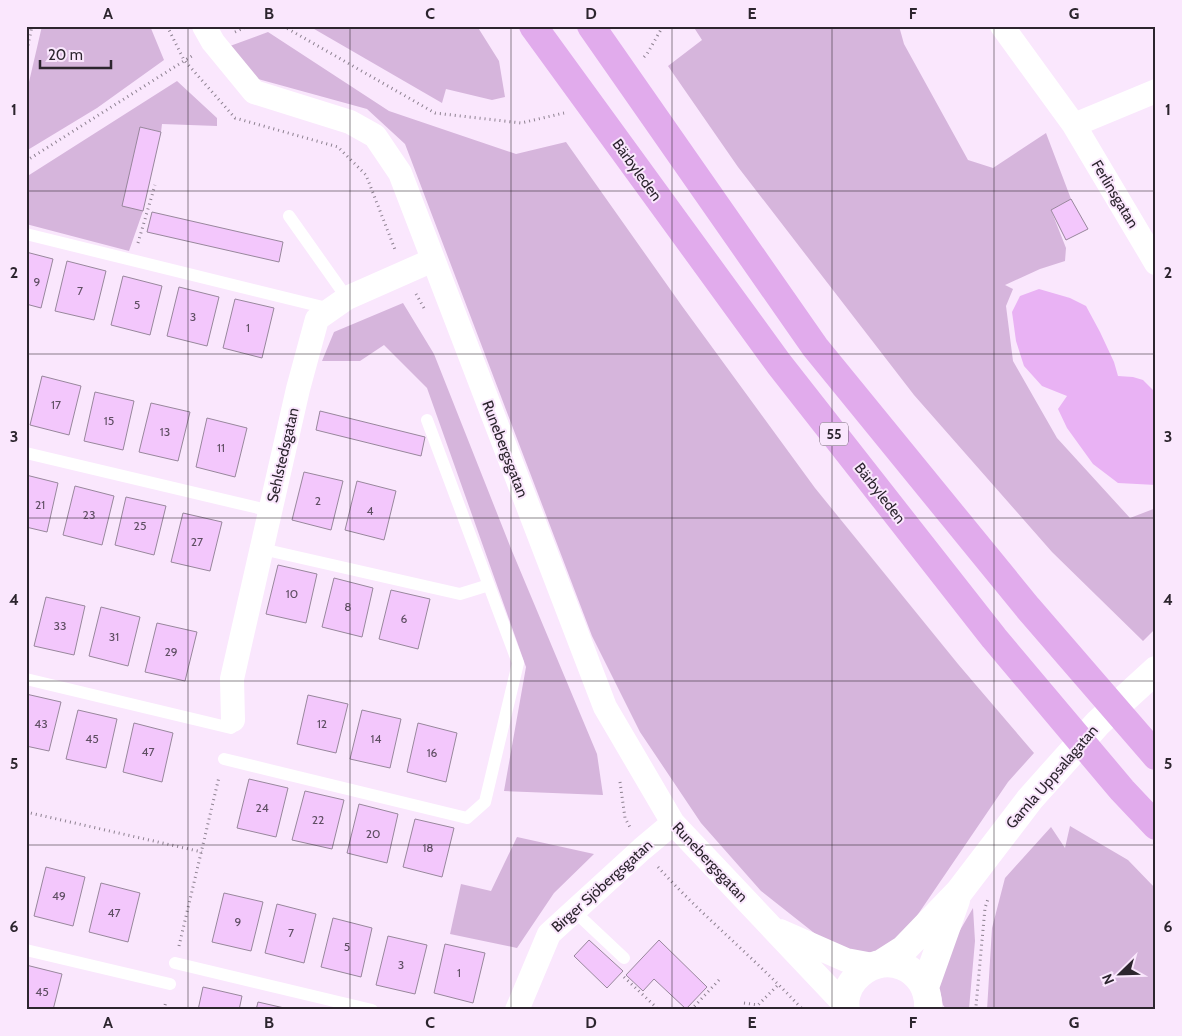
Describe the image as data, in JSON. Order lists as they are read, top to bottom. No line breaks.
{"streets":{"main road":["Bärbyleden","55"],"street":["Ferlinsgatan","Runebergsgatan","Sehlstedsgatan","Gamla Uppsalagatan","Birger Sjöbergsgatan"]},"crossings":[["Runebergsgatan","Sehlstedsgatan"],["Runebergsgatan","Gamla Uppsalagatan"],["Runebergsgatan","Birger Sjöbergsgatan"]],"house_numbers":["9","7","5","3","1","17","15","13","11","2","21","4","23","25","27","10","8","6","33","31","29","43","12","45","14","47","16","24","22","20","18","49","47","9","7","5","3","1","45"],"scale_bar":"20 m","north":"bottom left","grid":{"columns":["A","B","C","D","E","F","G"],"rows":["1","2","3","4","5","6"]}}
